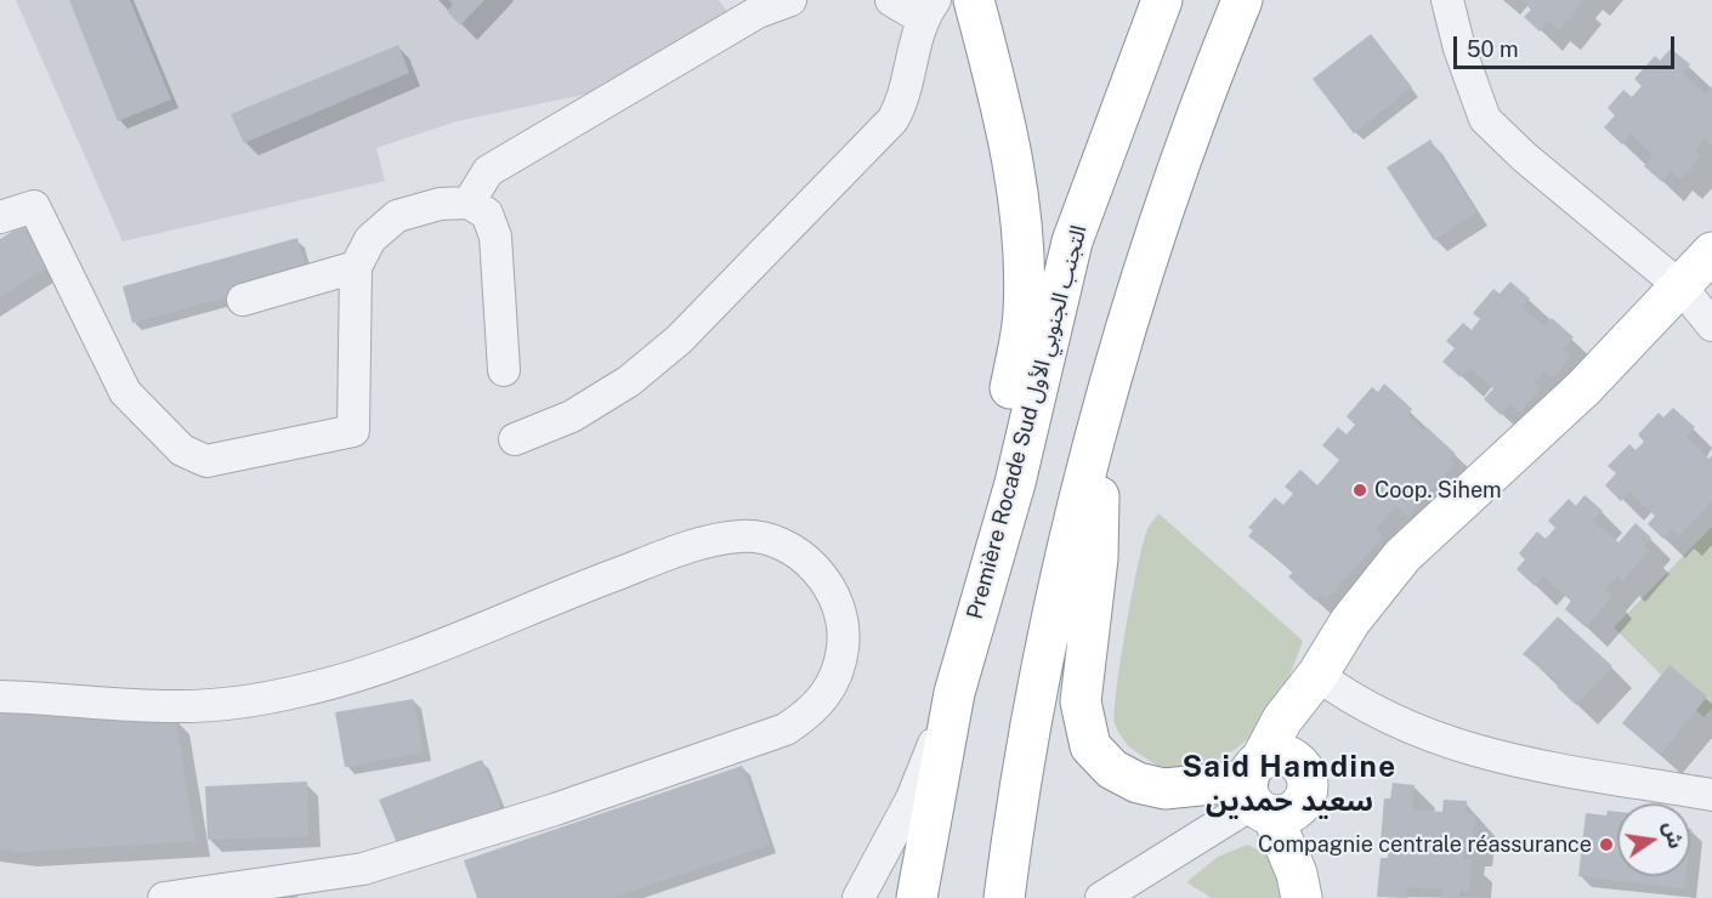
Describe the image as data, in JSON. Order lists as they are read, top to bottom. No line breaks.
{"streets":{"main road":["Première Rocade Sud التجنب الجنوبي الأول"]},"districts":["Said Hamdine سعيد حمدين"],"places":["Coop. Sihem","Compagnie centrale réassurance"],"scale_bar":"50 m","north":"right"}
